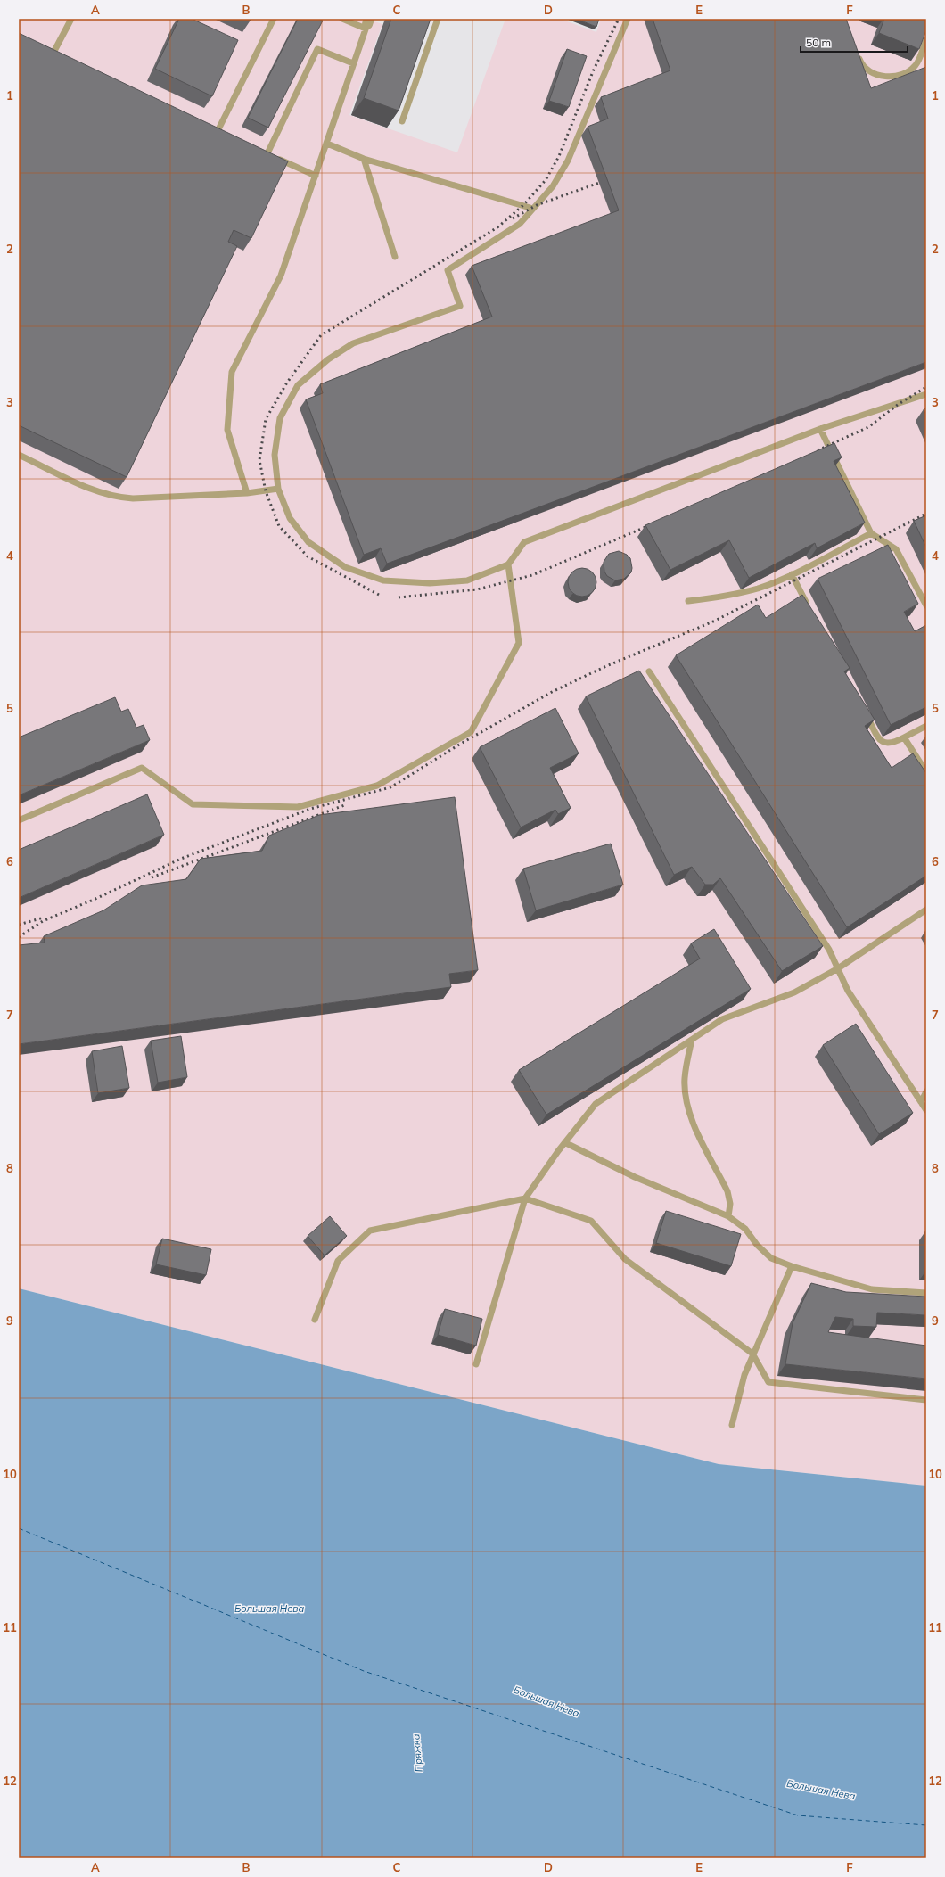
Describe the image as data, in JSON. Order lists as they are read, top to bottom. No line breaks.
{"water":["Большая Нева","Пряжка"],"scale_bar":"50 m","grid":{"columns":["A","B","C","D","E","F"],"rows":["1","2","3","4","5","6","7","8","9","10","11","12"]}}
